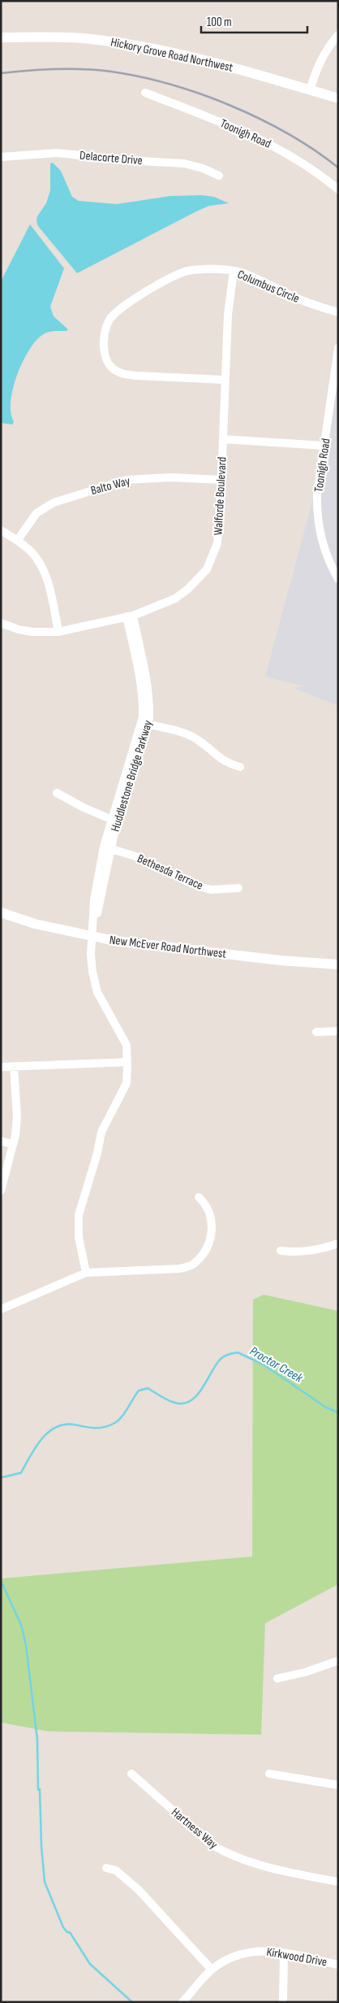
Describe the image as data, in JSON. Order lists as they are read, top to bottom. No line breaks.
{"streets":{"street":["Hickory Grove Road Northwest","Toonigh Road","Delacorte Drive","Columbus Circle","Balto Way","Walforde Boulevard","Huddlestone Bridge Parkway","Bethesda Terrace","New McEver Road Northwest","Hartness Way","Kirkwood Drive"]},"crossings":[["Columbus Circle","Walforde Boulevard"],["Balto Way","Walforde Boulevard"],["Walforde Boulevard","Huddlestone Bridge Parkway"],["Huddlestone Bridge Parkway","Bethesda Terrace"],["Huddlestone Bridge Parkway","New McEver Road Northwest"]],"water":["Proctor Creek"],"scale_bar":"100 m"}
